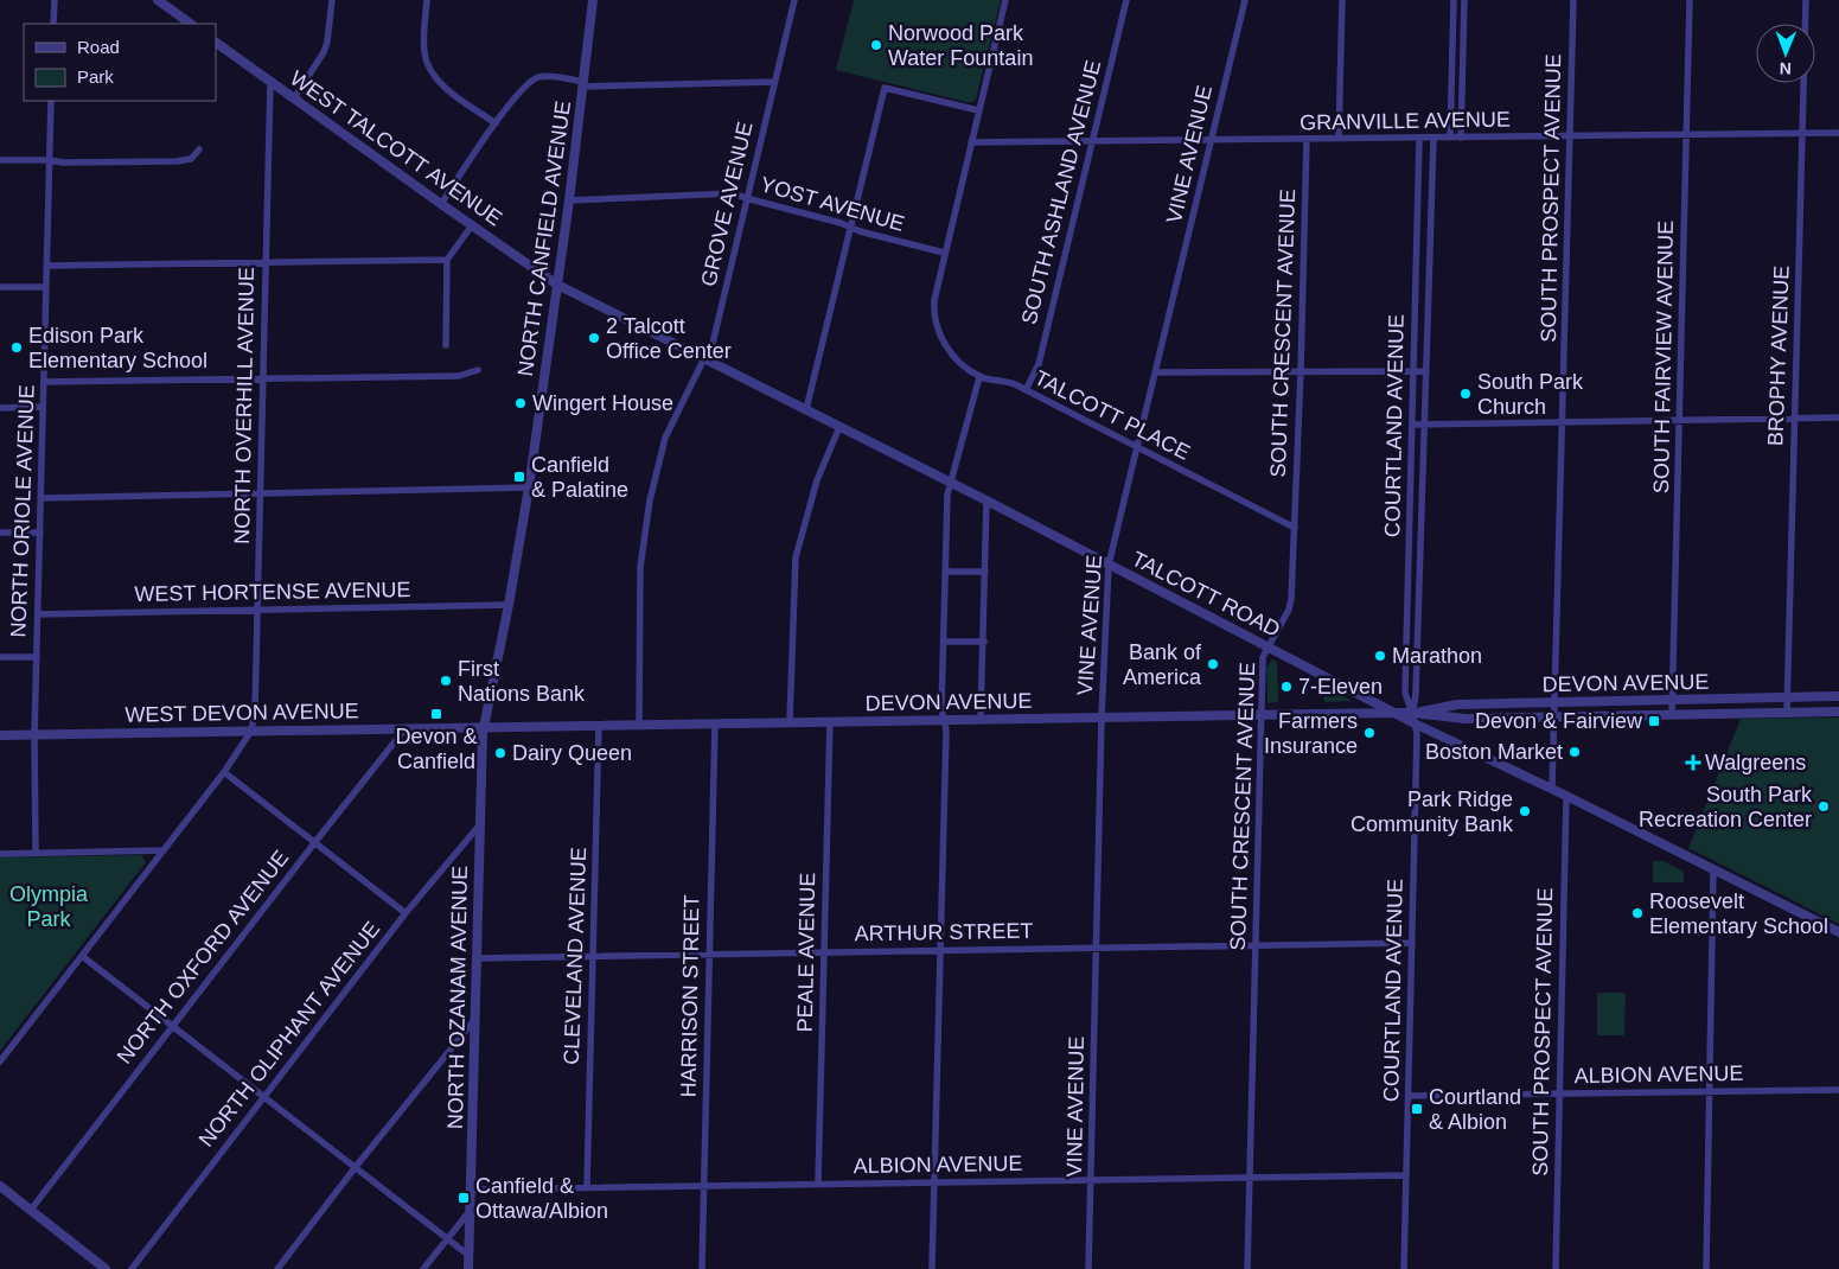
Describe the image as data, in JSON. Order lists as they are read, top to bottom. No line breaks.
{"streets":{"street":["GRANVILLE AVENUE","WEST TALCOTT AVENUE","VINE AVENUE","SOUTH ASHLAND AVENUE","SOUTH PROSPECT AVENUE","GROVE AVENUE","YOST AVENUE","NORTH CANFIELD AVENUE","SOUTH CRESCENT AVENUE","BROPHY AVENUE","SOUTH FAIRVIEW AVENUE","NORTH OVERHILL AVENUE","TALCOTT PLACE","COURTLAND AVENUE","NORTH ORIOLE AVENUE","WEST HORTENSE AVENUE","TALCOTT ROAD","DEVON AVENUE","WEST DEVON AVENUE","ARTHUR STREET","PEALE AVENUE","CLEVELAND AVENUE","NORTH OXFORD AVENUE","HARRISON STREET","NORTH OZANAM AVENUE","NORTH OLIPHANT AVENUE","ALBION AVENUE"]},"crossings":[["GRANVILLE AVENUE","VINE AVENUE"],["GRANVILLE AVENUE","SOUTH ASHLAND AVENUE"],["GRANVILLE AVENUE","SOUTH PROSPECT AVENUE"],["GRANVILLE AVENUE","SOUTH CRESCENT AVENUE"],["GRANVILLE AVENUE","BROPHY AVENUE"],["GRANVILLE AVENUE","SOUTH FAIRVIEW AVENUE"],["GRANVILLE AVENUE","COURTLAND AVENUE"],["WEST TALCOTT AVENUE","NORTH CANFIELD AVENUE"],["WEST TALCOTT AVENUE","NORTH OVERHILL AVENUE"],["WEST TALCOTT AVENUE","TALCOTT ROAD"],["VINE AVENUE","TALCOTT PLACE"],["VINE AVENUE","TALCOTT ROAD"],["VINE AVENUE","DEVON AVENUE"],["VINE AVENUE","ARTHUR STREET"],["VINE AVENUE","ALBION AVENUE"],["SOUTH ASHLAND AVENUE","TALCOTT PLACE"],["SOUTH PROSPECT AVENUE","TALCOTT ROAD"],["SOUTH PROSPECT AVENUE","DEVON AVENUE"],["SOUTH PROSPECT AVENUE","ALBION AVENUE"],["GROVE AVENUE","YOST AVENUE"],["GROVE AVENUE","TALCOTT ROAD"],["GROVE AVENUE","DEVON AVENUE"],["YOST AVENUE","NORTH CANFIELD AVENUE"],["NORTH CANFIELD AVENUE","WEST HORTENSE AVENUE"],["NORTH CANFIELD AVENUE","TALCOTT ROAD"],["NORTH CANFIELD AVENUE","DEVON AVENUE"],["NORTH CANFIELD AVENUE","WEST DEVON AVENUE"],["NORTH CANFIELD AVENUE","NORTH OZANAM AVENUE"],["SOUTH CRESCENT AVENUE","TALCOTT PLACE"],["SOUTH CRESCENT AVENUE","TALCOTT ROAD"],["SOUTH CRESCENT AVENUE","DEVON AVENUE"],["SOUTH CRESCENT AVENUE","ARTHUR STREET"],["SOUTH CRESCENT AVENUE","ALBION AVENUE"],["BROPHY AVENUE","DEVON AVENUE"],["SOUTH FAIRVIEW AVENUE","DEVON AVENUE"],["NORTH OVERHILL AVENUE","WEST HORTENSE AVENUE"],["NORTH OVERHILL AVENUE","WEST DEVON AVENUE"],["COURTLAND AVENUE","TALCOTT ROAD"],["COURTLAND AVENUE","DEVON AVENUE"],["COURTLAND AVENUE","ARTHUR STREET"],["COURTLAND AVENUE","ALBION AVENUE"],["NORTH ORIOLE AVENUE","WEST HORTENSE AVENUE"],["NORTH ORIOLE AVENUE","WEST DEVON AVENUE"],["TALCOTT ROAD","DEVON AVENUE"],["DEVON AVENUE","WEST DEVON AVENUE"],["DEVON AVENUE","PEALE AVENUE"],["DEVON AVENUE","CLEVELAND AVENUE"],["DEVON AVENUE","HARRISON STREET"],["DEVON AVENUE","NORTH OZANAM AVENUE"],["WEST DEVON AVENUE","NORTH OXFORD AVENUE"],["WEST DEVON AVENUE","NORTH OZANAM AVENUE"],["ARTHUR STREET","PEALE AVENUE"],["ARTHUR STREET","CLEVELAND AVENUE"],["ARTHUR STREET","HARRISON STREET"],["ARTHUR STREET","NORTH OZANAM AVENUE"],["PEALE AVENUE","ALBION AVENUE"],["CLEVELAND AVENUE","ALBION AVENUE"],["HARRISON STREET","ALBION AVENUE"],["NORTH OZANAM AVENUE","NORTH OLIPHANT AVENUE"],["NORTH OZANAM AVENUE","ALBION AVENUE"]],"parks":["Olympia Park"],"places":{"other":["Norwood Park Water Fountain","2 Talcott Office Center","Edison Park Elementary School","South Park Church","Wingert House","Marathon","Bank of America","First Nations Bank","7-Eleven","Farmers Insurance","Boston Market","Dairy Queen","South Park Recreation Center","Park Ridge Community Bank","Roosevelt Elementary School"],"transit":["Canfield & Palatine","Devon & Canfield","Devon & Fairview","Courtland & Albion","Canfield & Ottawa/Albion"],"health":["Walgreens"]},"legend":["Road","Park"],"north":"bottom"}
